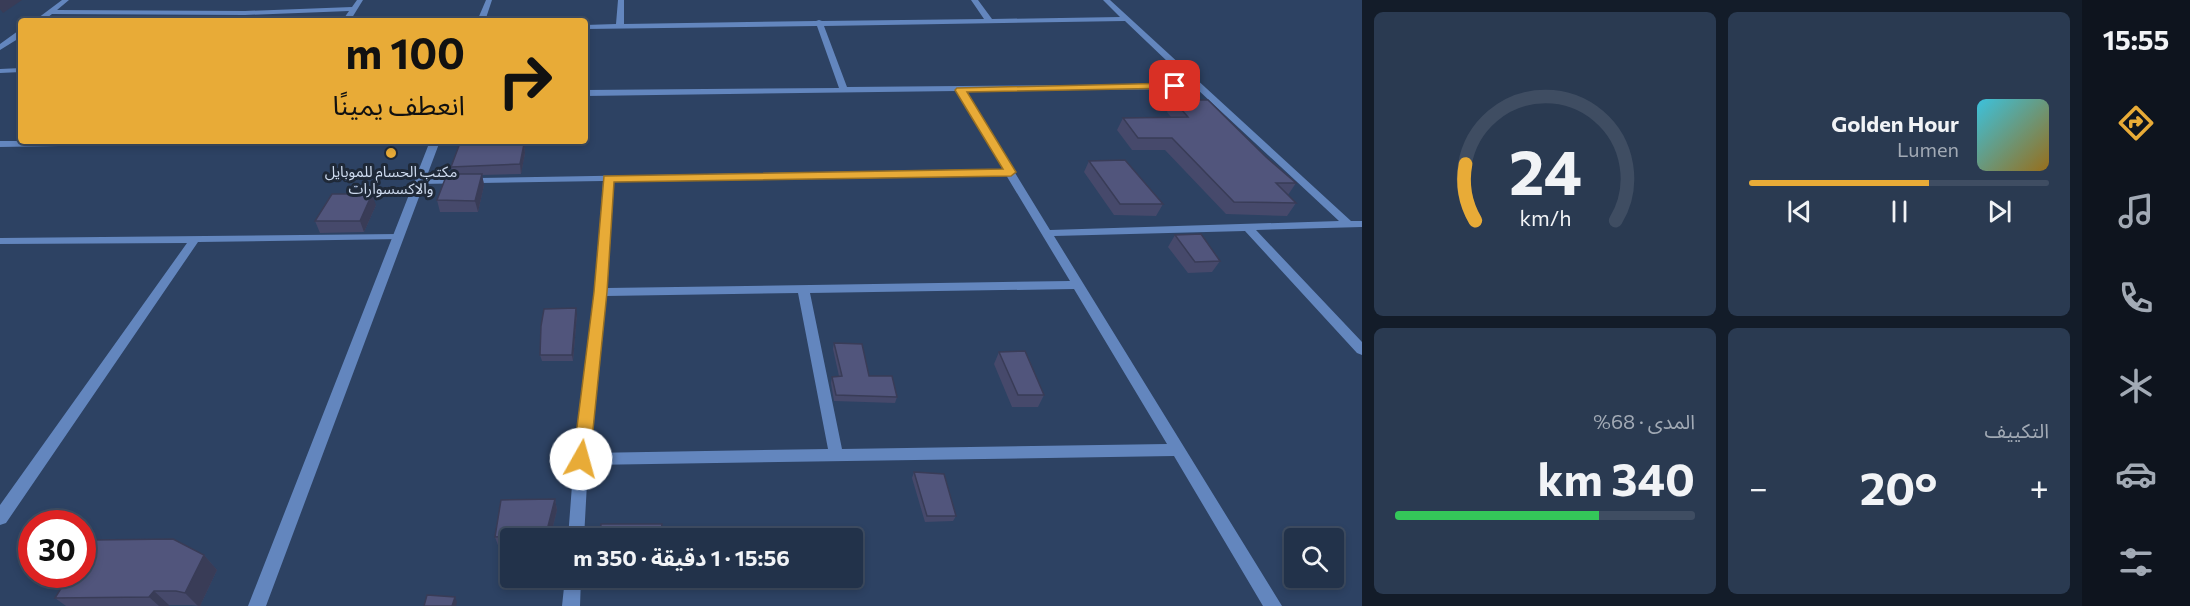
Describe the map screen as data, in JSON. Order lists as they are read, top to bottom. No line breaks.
{"places":["مكتب الحسام للموبايل والاكسسوارات"],"page":{"tabs":"15:55","turn":["100 m","انعطف يمينًا"],"song":["Golden Hour","Lumen"],"tile":["التكييف",["المدى · 68%","340 km"]],"heat":["−","20°","+"],"limit":"30","trip":"15:56 · 1 دقيقة · 350 m","gauge":["24","km/h"]}}
